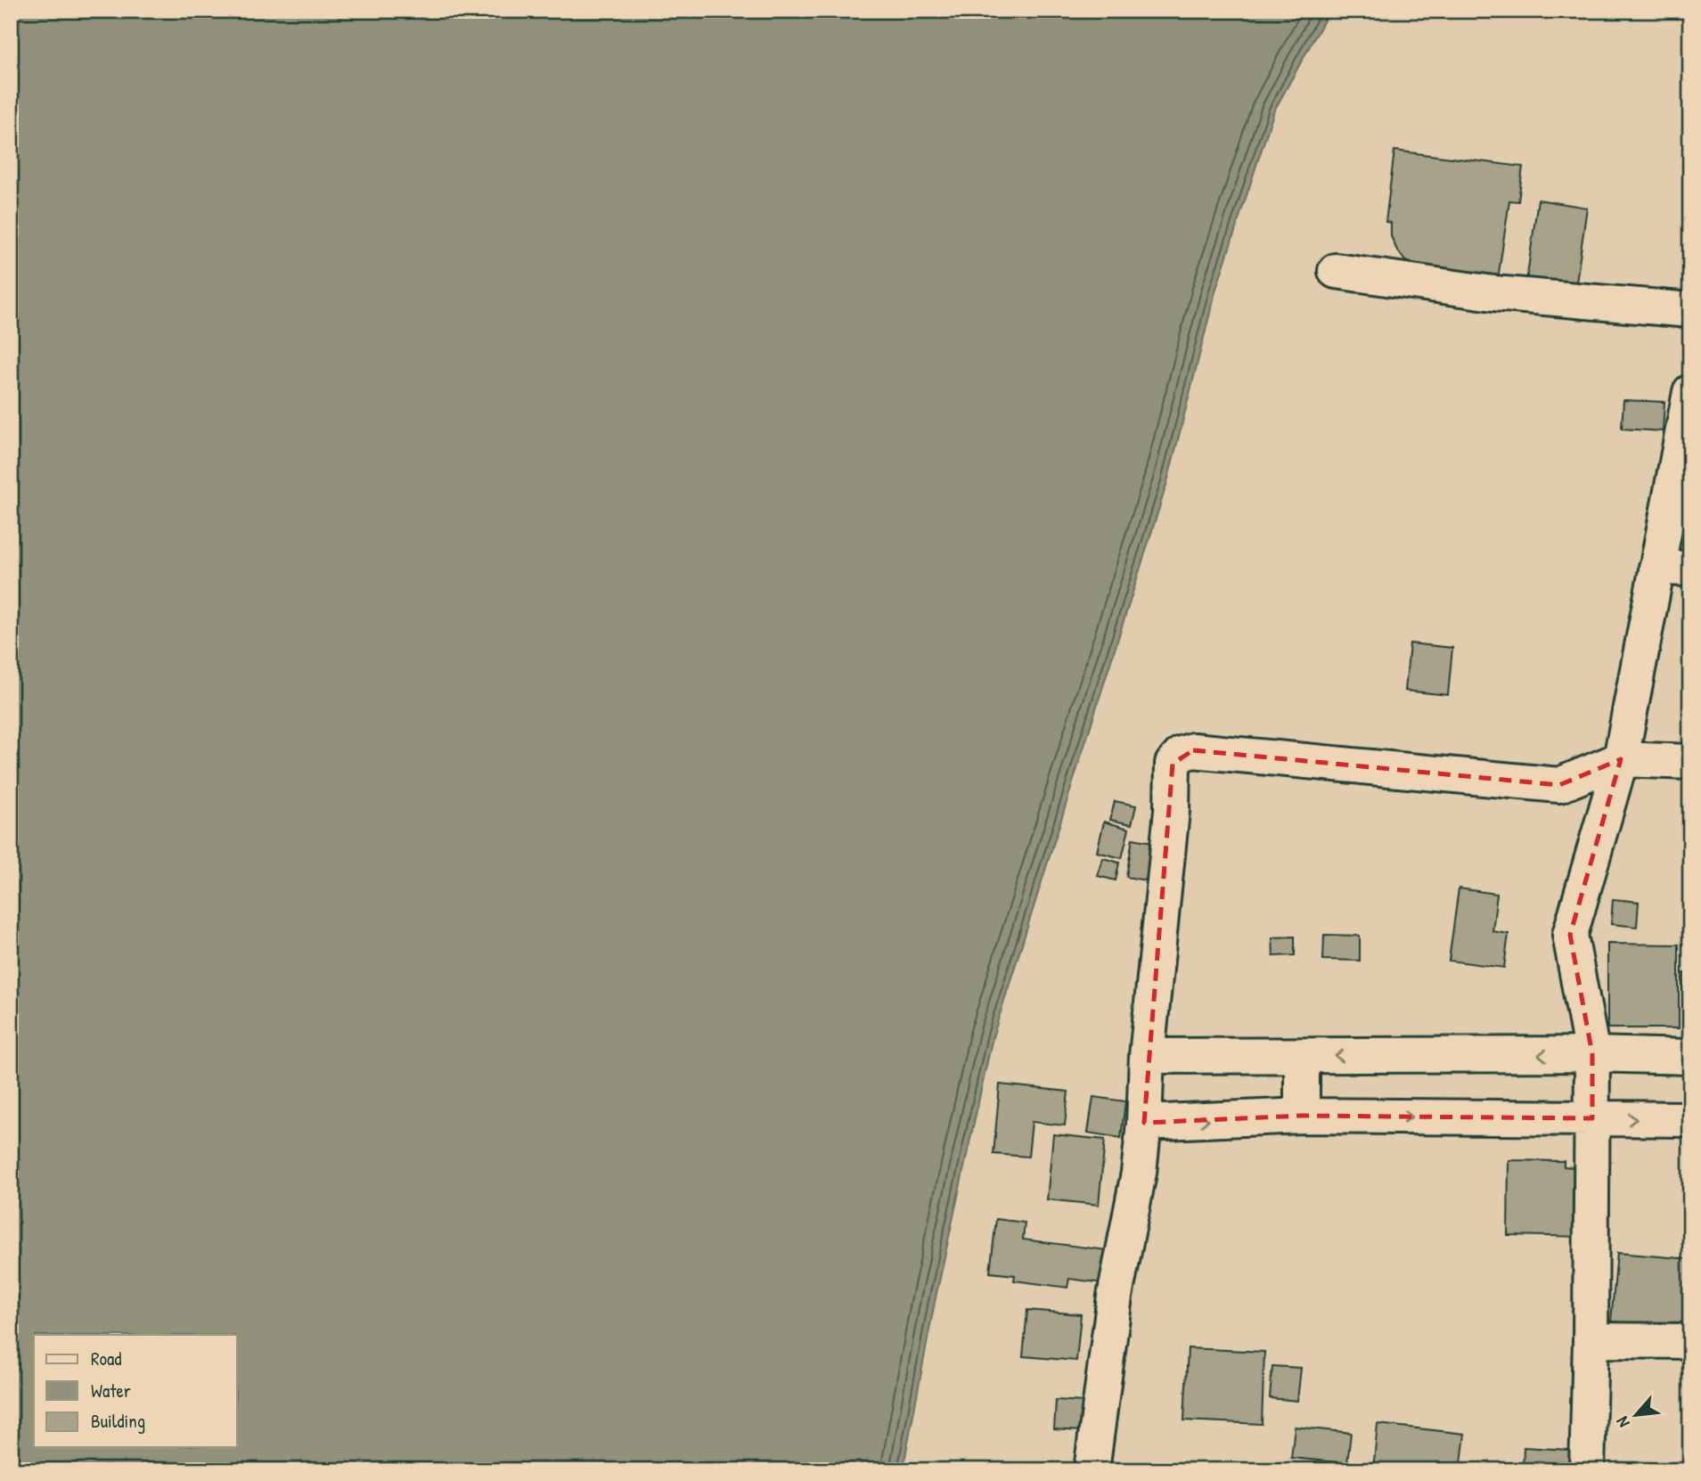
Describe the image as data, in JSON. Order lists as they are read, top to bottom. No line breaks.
{"legend":["Road","Water","Building"],"north":"bottom left"}
